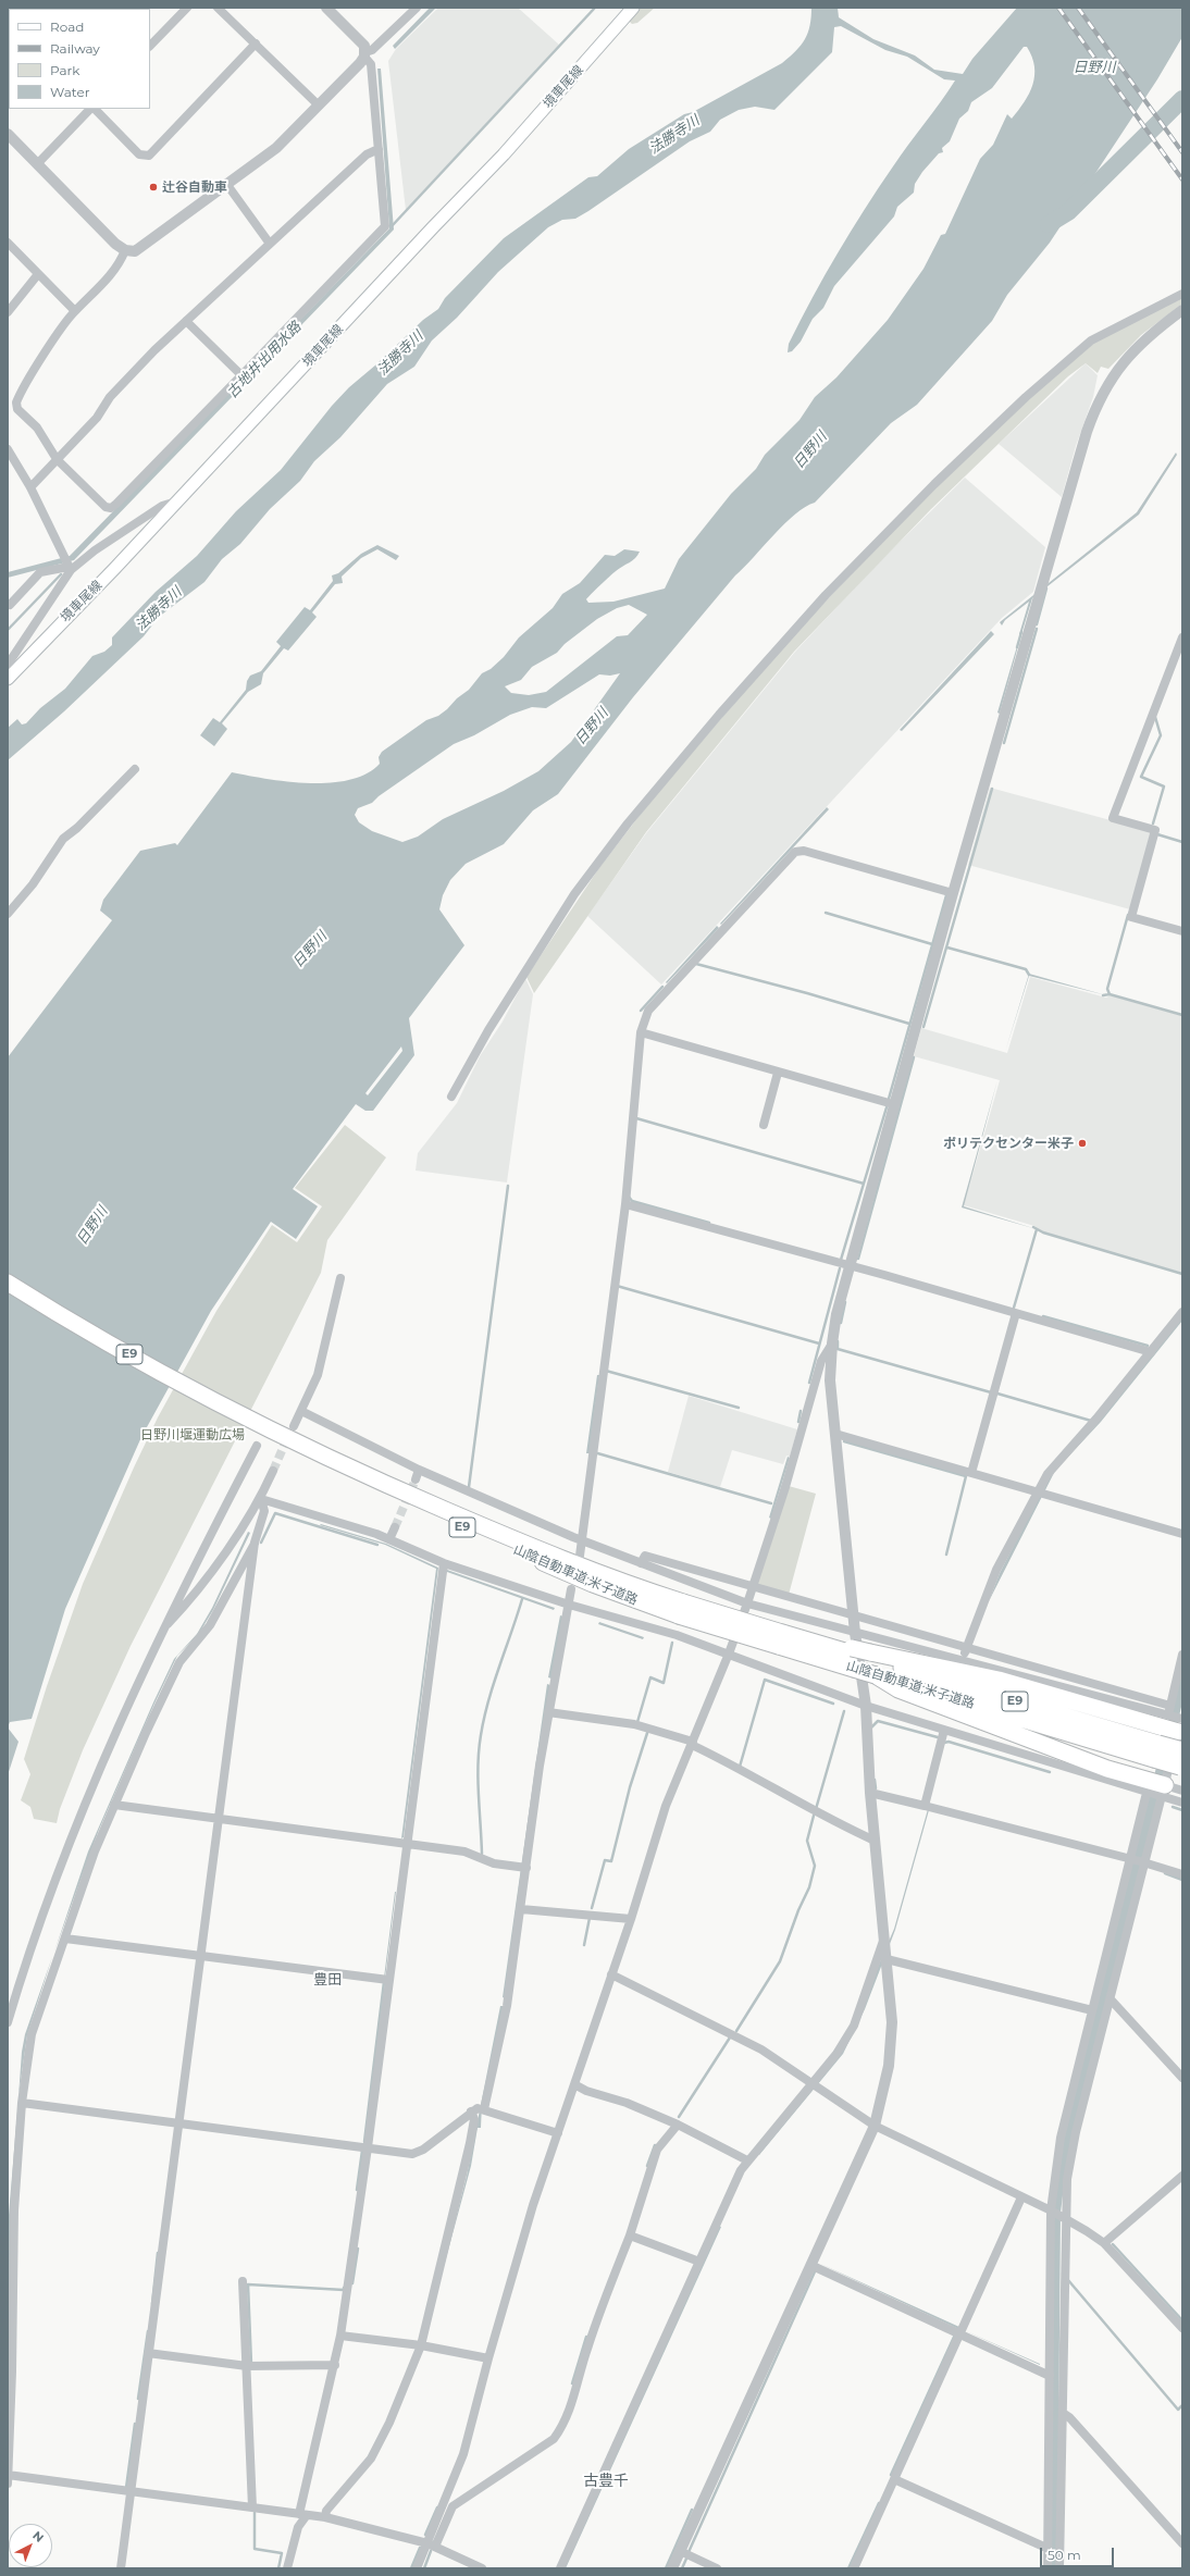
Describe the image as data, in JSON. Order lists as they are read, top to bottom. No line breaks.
{"streets":{"highway":["E9","山陰自動車道;米子道路"],"main road":["境車尾線"]},"districts":["豊田","古豊千"],"water":["日野川","法勝寺川","古地井出用水路"],"parks":["日野川堰運動広場"],"places":["辻谷自動車","ポリテクセンター米子"],"legend":["Road","Railway","Park","Water"],"scale_bar":"50 m","north":"top right"}
